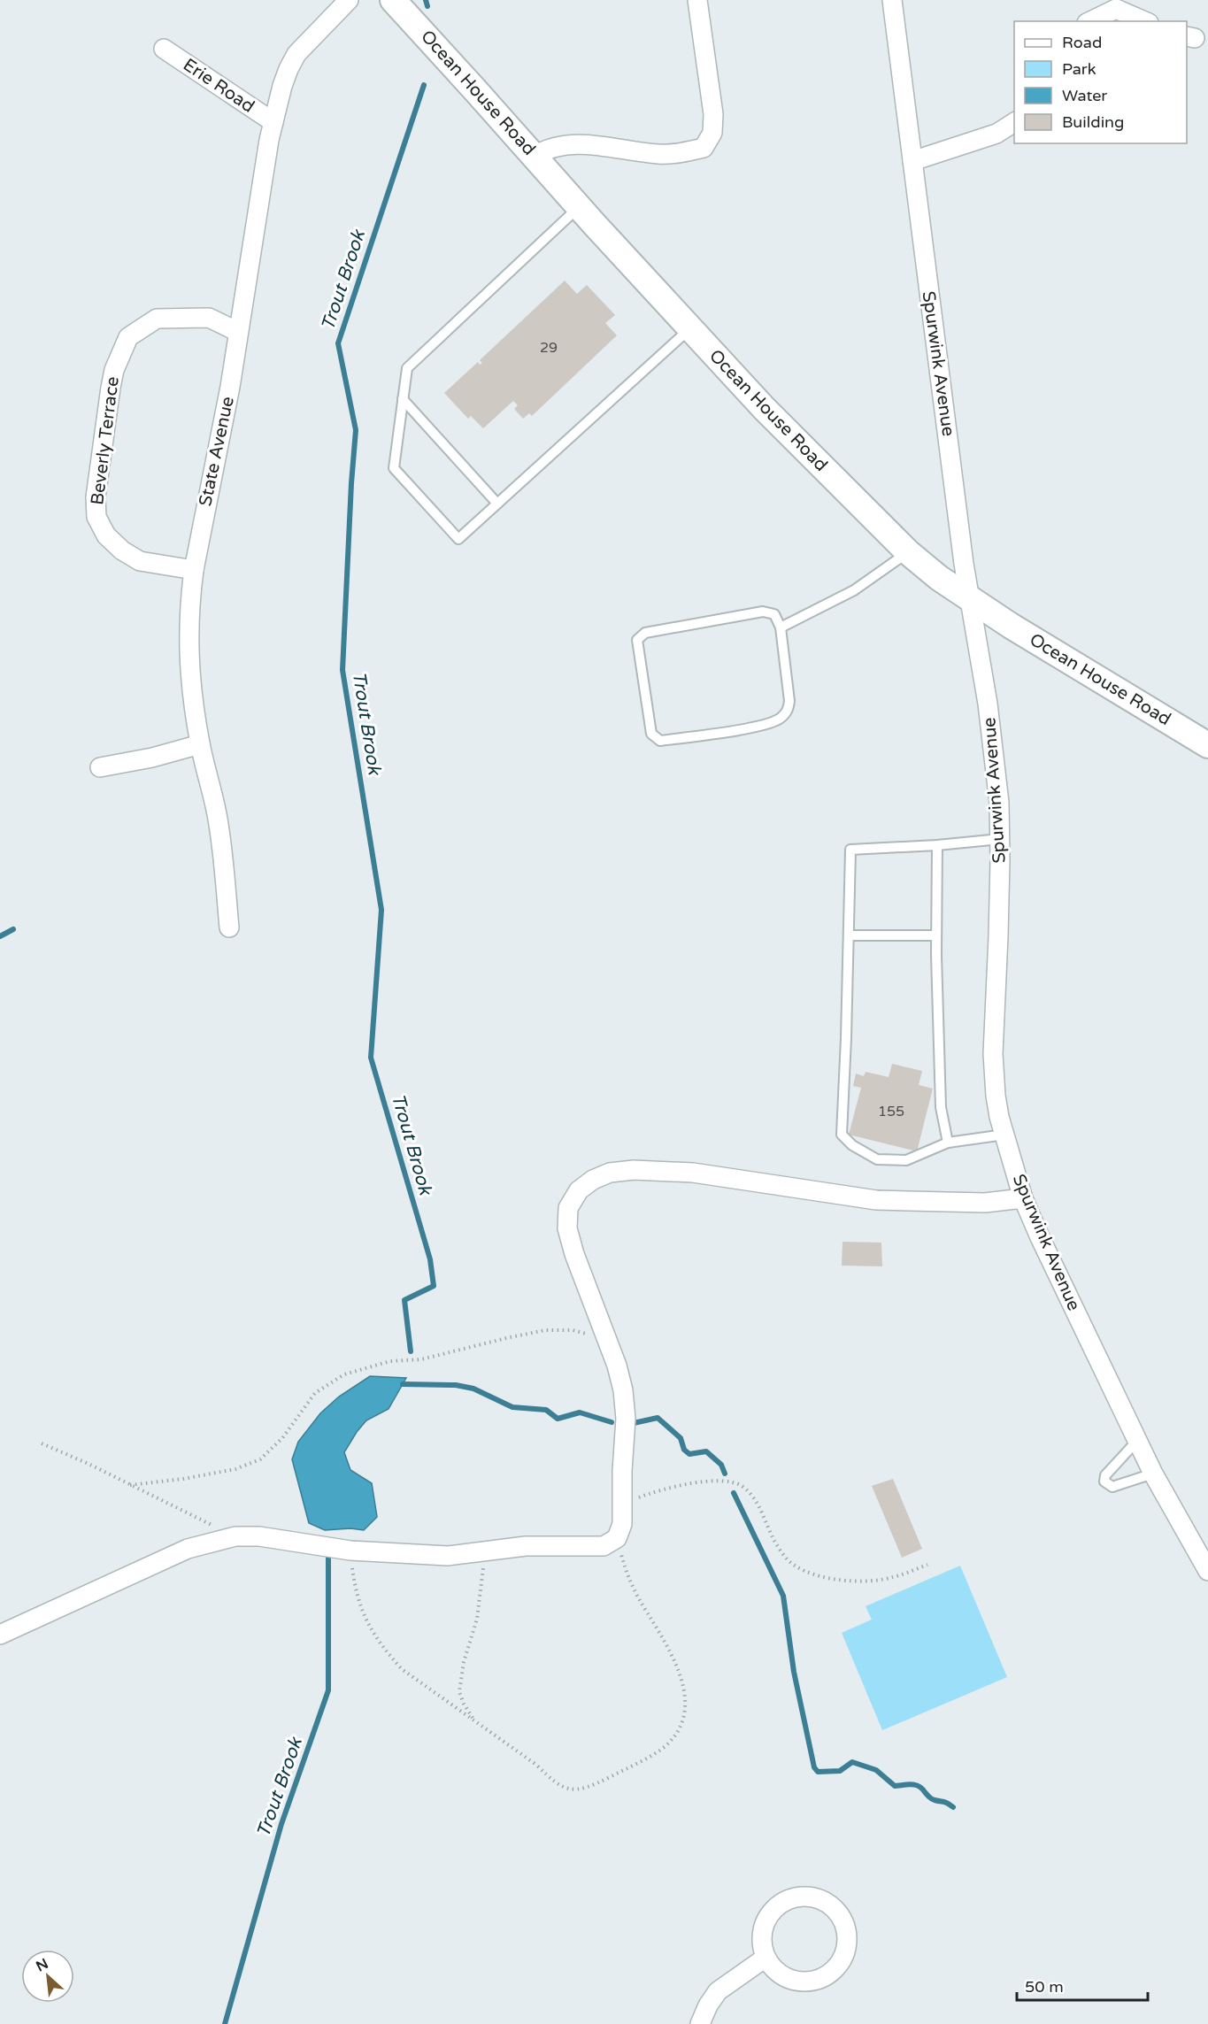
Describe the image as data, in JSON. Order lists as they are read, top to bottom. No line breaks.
{"streets":{"main road":["Ocean House Road"],"street":["Erie Road","Spurwink Avenue","Beverly Terrace","State Avenue"]},"crossings":[["Erie Road","State Avenue"],["Ocean House Road","Spurwink Avenue"],["Beverly Terrace","State Avenue"]],"water":["Trout Brook"],"house_numbers":["29","155"],"legend":["Road","Park","Water","Building"],"scale_bar":"50 m","north":"top left"}
